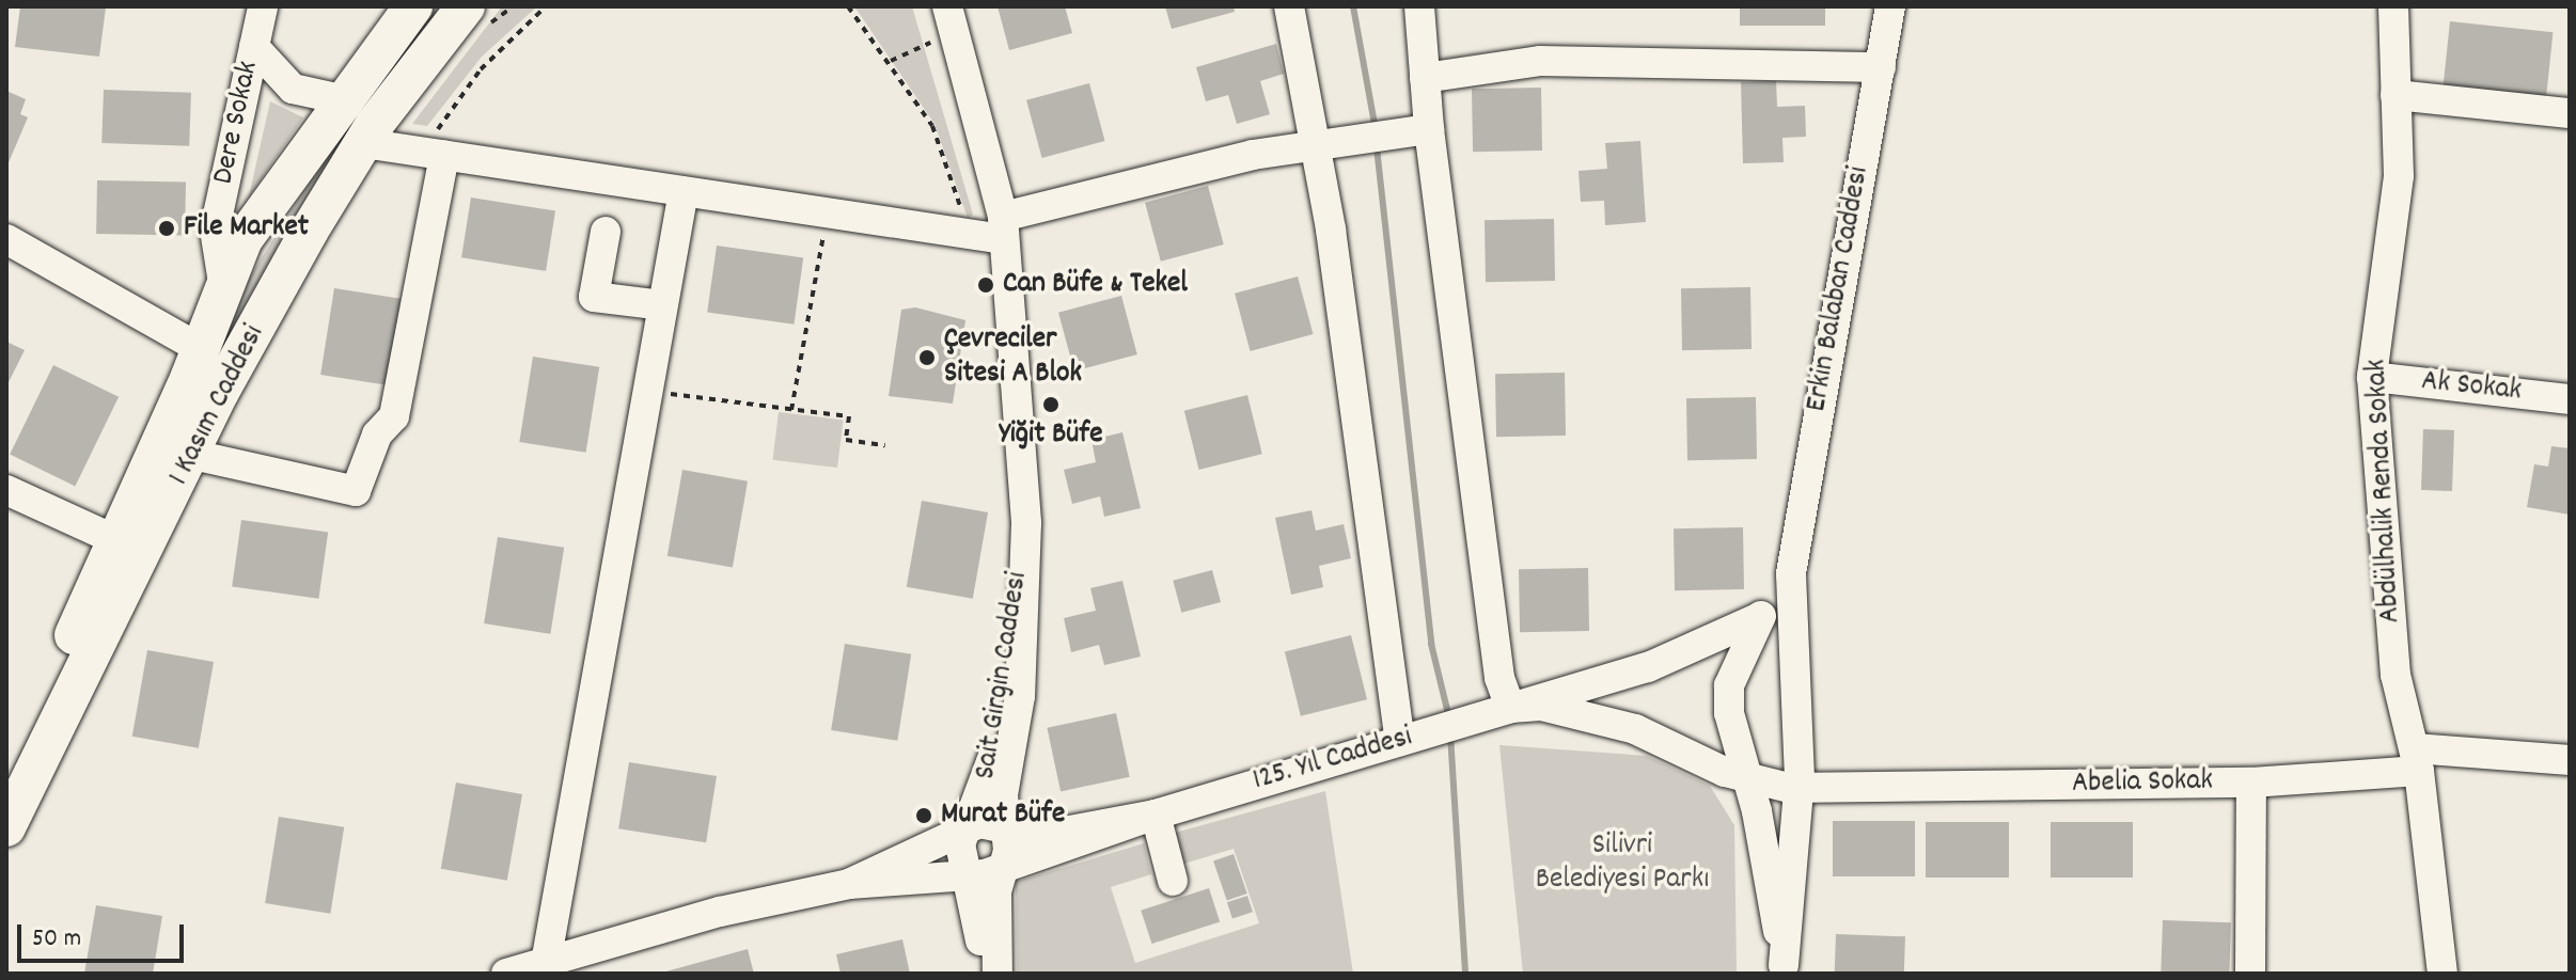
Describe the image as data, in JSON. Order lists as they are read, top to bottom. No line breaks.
{"streets":{"main road":["1 Kasım Caddesi"],"street":["Dere Sokak","Erkin Balaban Caddesi","Ak Sokak","Abdülhalik Renda Sokak","Sait Girgin Caddesi","125. Yıl Caddesi","Abelia Sokak"]},"crossings":[["Dere Sokak","1 Kasım Caddesi"],["Ak Sokak","Abdülhalik Renda Sokak"],["Abdülhalik Renda Sokak","Abelia Sokak"],["Sait Girgin Caddesi","125. Yıl Caddesi"]],"parks":["Silivri Belediyesi Parkı"],"places":["File Market","Can Büfe & Tekel","Çevreciler Sitesi A Blok","Yiğit Büfe","Murat Büfe"],"scale_bar":"50 m"}
